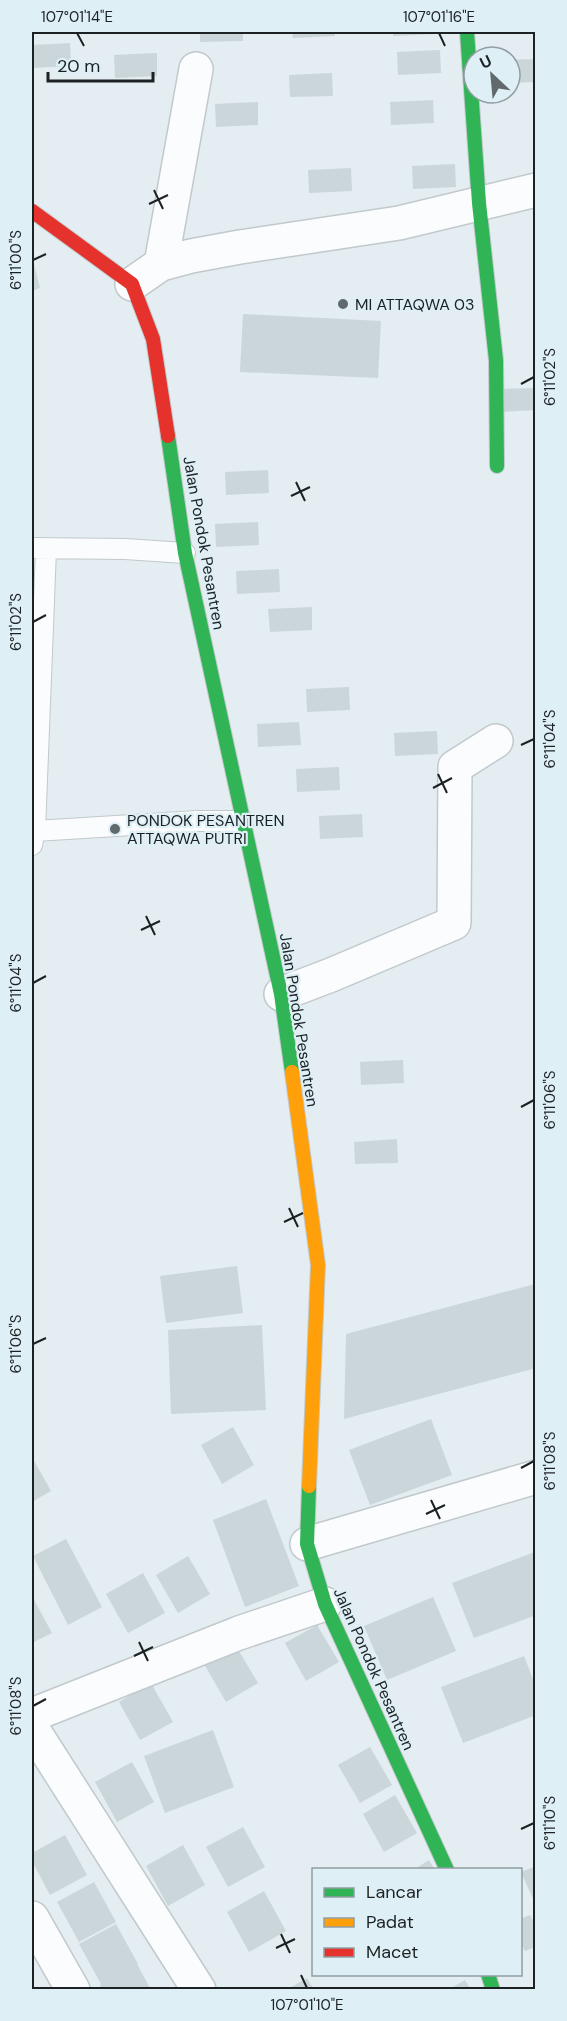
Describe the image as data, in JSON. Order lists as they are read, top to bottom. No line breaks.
{"streets":{"street":["Jalan Pondok Pesantren"]},"places":["MI ATTAQWA 03","PONDOK PESANTREN ATTAQWA PUTRI"],"legend":["Lancar","Padat","Macet"],"scale_bar":"20 m","north":"top left","coordinates":["107°01'14\"E","107°01'16\"E","6°11'00\"S","6°11'02\"S","6°11'04\"S","6°11'06\"S","6°11'08\"S","6°11'10\"S","107°01'10\"E"]}
